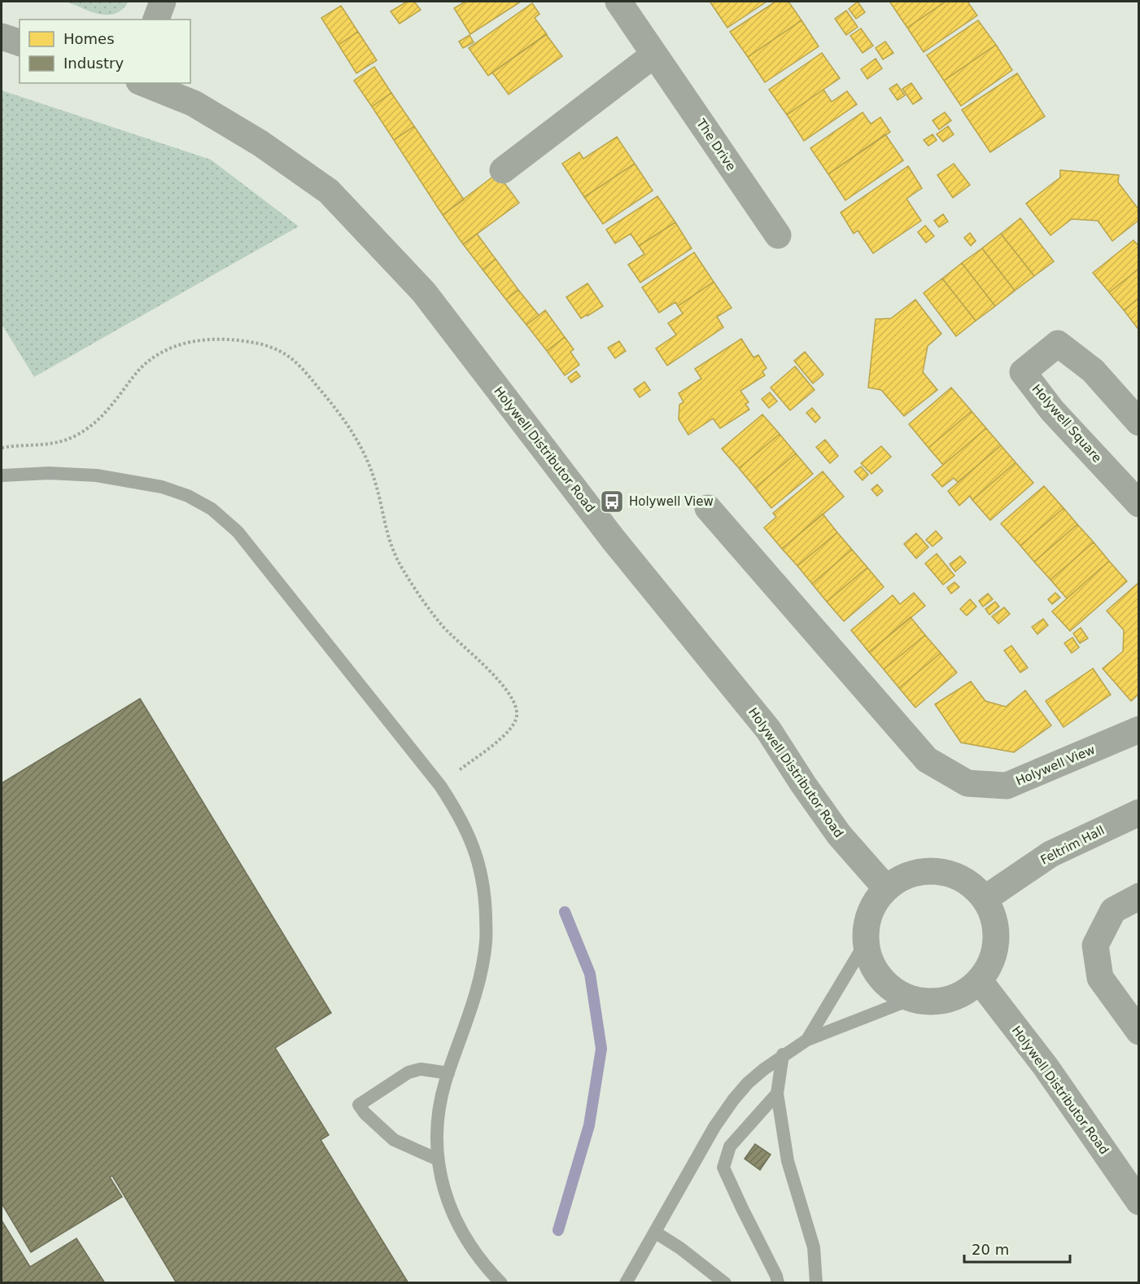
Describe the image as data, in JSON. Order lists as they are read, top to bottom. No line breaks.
{"streets":{"street":["The Drive","Holywell Square","Holywell Distributor Road","Holywell View","Feltrim Hall"]},"crossings":[["Holywell Distributor Road","Feltrim Hall"]],"places":{"bus stop":["Holywell View"]},"legend":["Homes","Industry"],"scale_bar":"20 m"}
